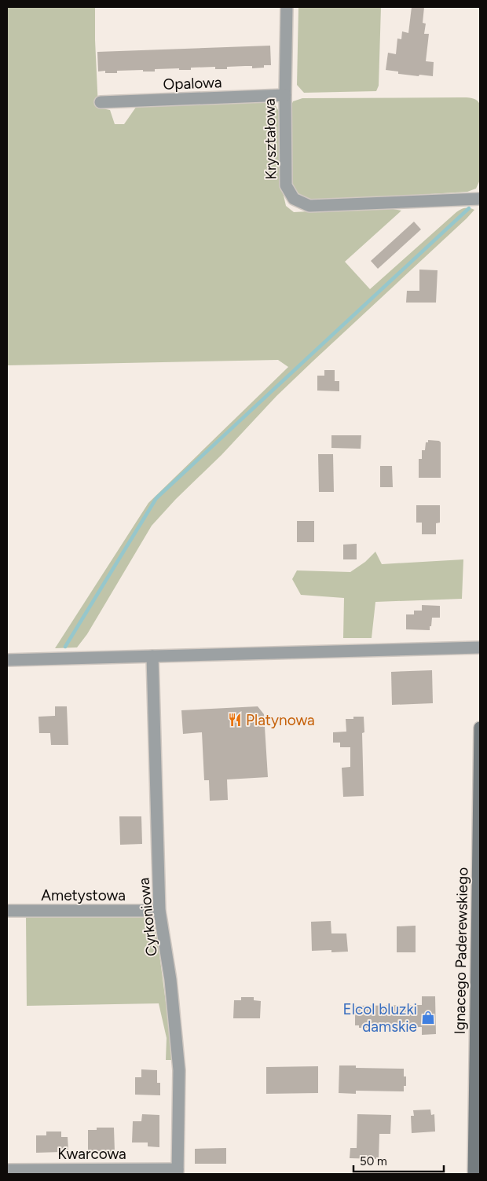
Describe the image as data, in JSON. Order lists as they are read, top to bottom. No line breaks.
{"streets":{"street":["Opalowa","Kryształowa","Ametystowa","Cyrkoniowa","Ignacego Paderewskiego","Kwarcowa"]},"crossings":[["Opalowa","Kryształowa"],["Ametystowa","Cyrkoniowa"],["Cyrkoniowa","Kwarcowa"]],"places":{"restaurant":["Platynowa"],"shop":["Elcol bluzki damskie"]},"scale_bar":"50 m"}
